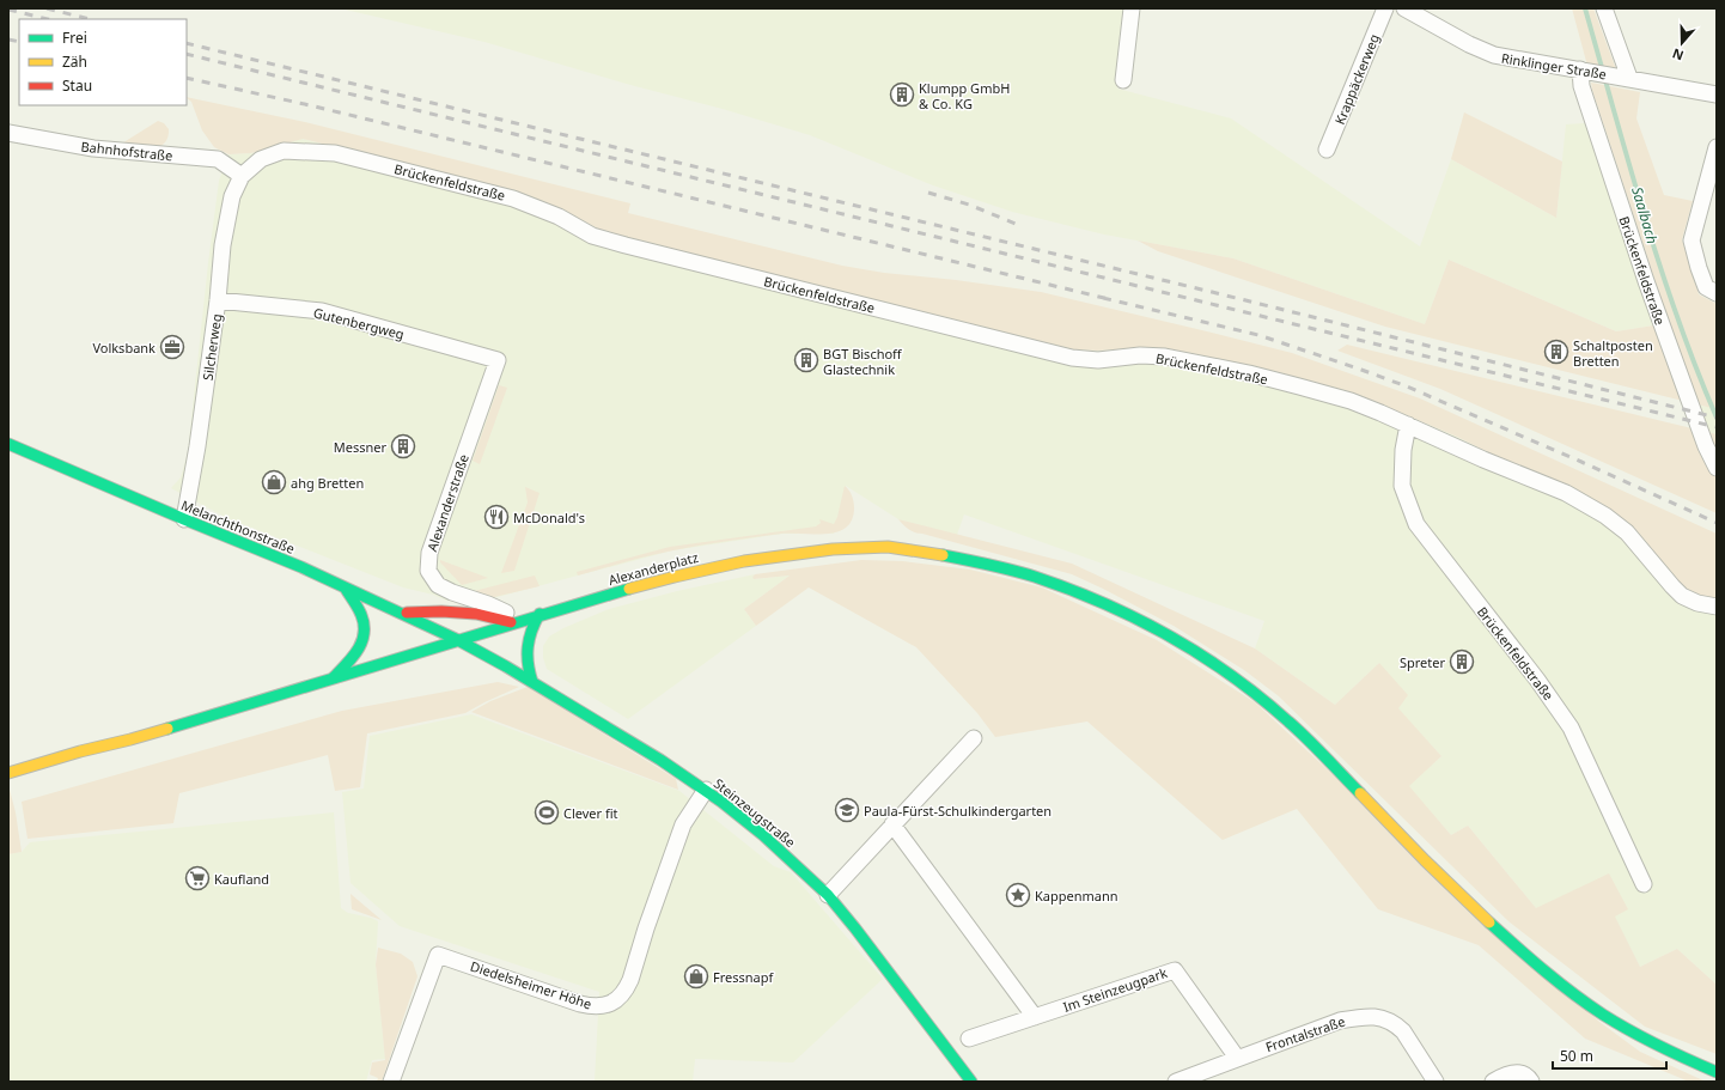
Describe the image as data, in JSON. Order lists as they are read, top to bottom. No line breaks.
{"streets":{"main road":["Melanchthonstraße","Alexanderplatz","Steinzeugstraße"],"street":["Rinklinger Straße","Krappäckerweg","Bahnhofstraße","Brückenfeldstraße","Gutenbergweg","Silcherweg","Alexanderstraße","Diedelsheimer Höhe","Im Steinzeugpark","Frontalstraße"]},"crossings":[["Rinklinger Straße","Brückenfeldstraße"],["Bahnhofstraße","Brückenfeldstraße"],["Bahnhofstraße","Silcherweg"],["Brückenfeldstraße","Silcherweg"],["Gutenbergweg","Silcherweg"],["Gutenbergweg","Alexanderstraße"],["Silcherweg","Melanchthonstraße"],["Alexanderstraße","Alexanderplatz"],["Melanchthonstraße","Alexanderplatz"],["Melanchthonstraße","Steinzeugstraße"],["Alexanderplatz","Steinzeugstraße"],["Steinzeugstraße","Diedelsheimer Höhe"],["Im Steinzeugpark","Frontalstraße"]],"water":["Saalbach"],"places":{"building":["Klumpp GmbH & Co. KG","Schaltposten Bretten","BGT Bischoff Glastechnik","Messner","Spreter"],"office":["Volksbank"],"shop":["ahg Bretten","Fressnapf"],"restaurant":["McDonald's"],"school or university":["Paula-Fürst-Schulkindergarten"],"sports":["Clever fit"],"supermarket":["Kaufland"],"place":["Kappenmann"]},"legend":["Frei","Zäh","Stau"],"scale_bar":"50 m","north":"bottom"}
